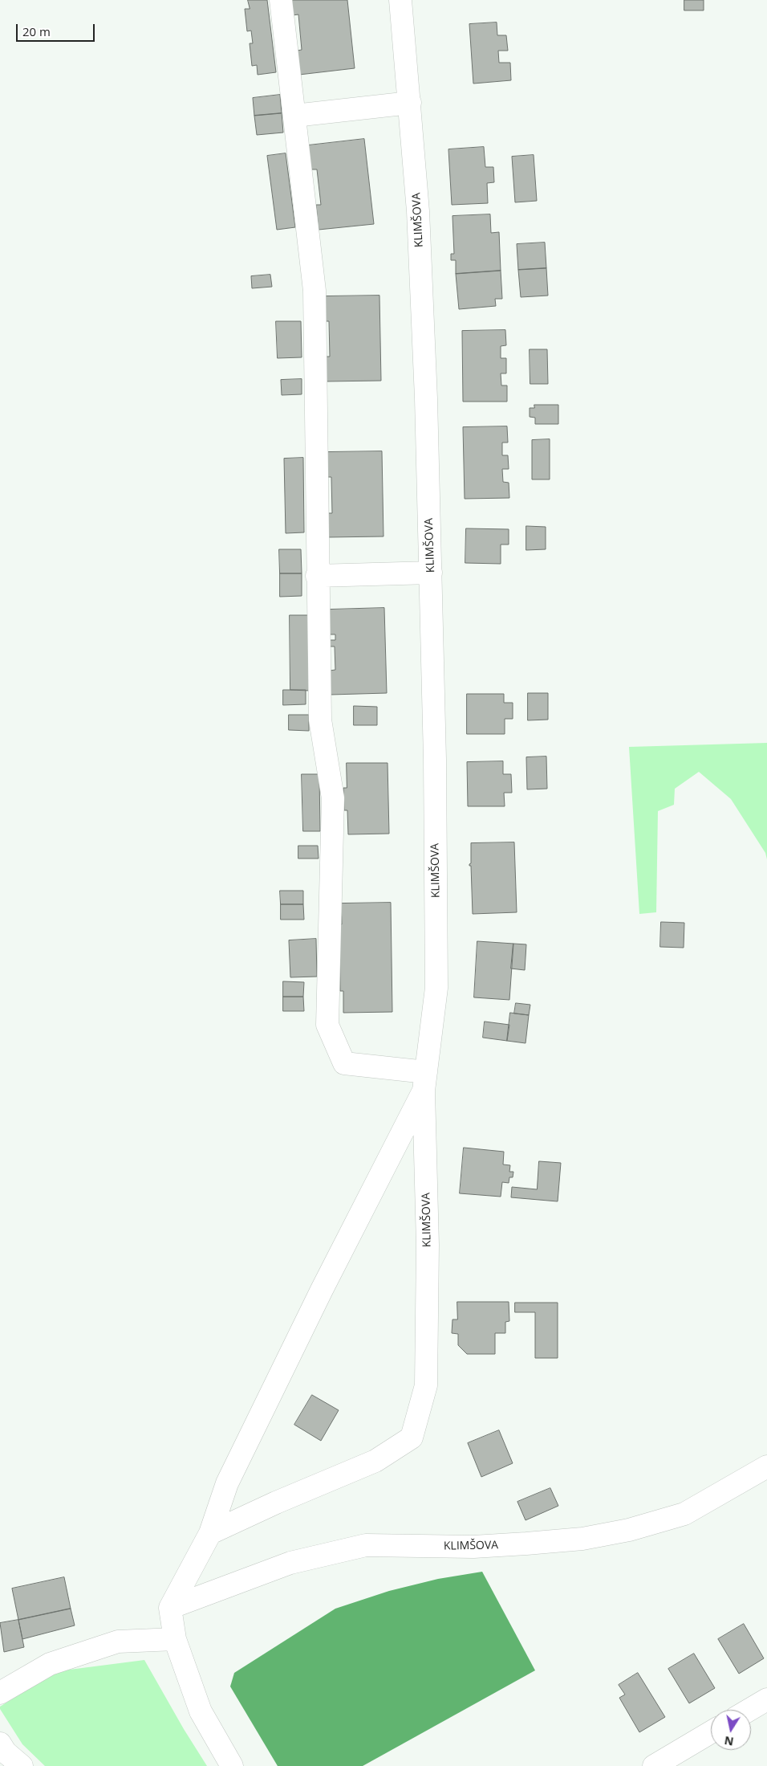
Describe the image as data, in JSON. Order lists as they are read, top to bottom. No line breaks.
{"streets":{"street":["KLIMŠOVA"]},"scale_bar":"20 m","north":"bottom"}
